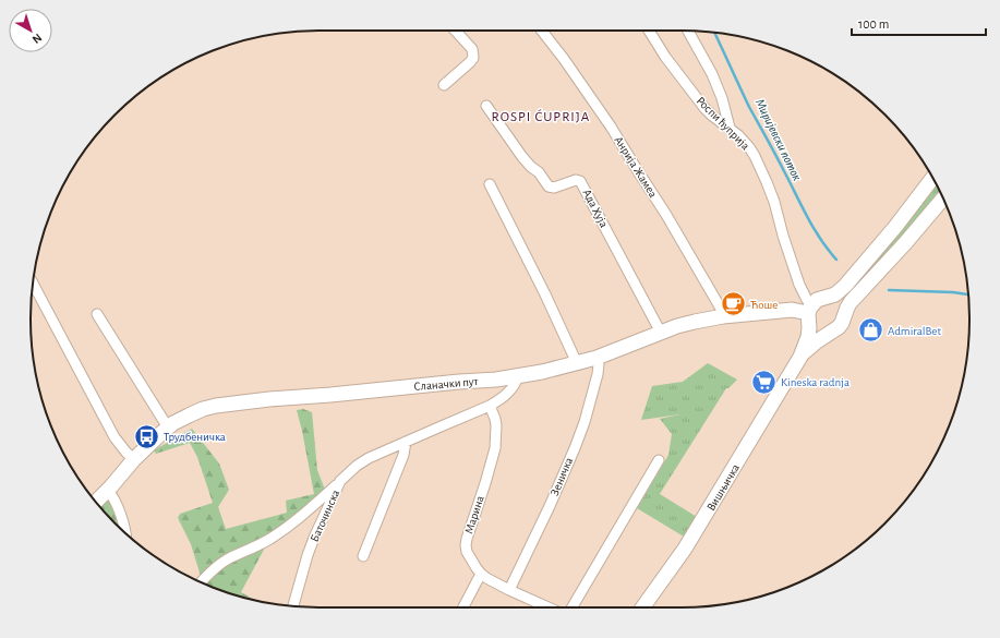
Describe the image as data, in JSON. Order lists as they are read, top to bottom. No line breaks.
{"streets":{"street":["Роспи ћуприја","Анрија Жамеа","Ада Хуја","Сланачки пут","Зеничка","Вишњичка","Марина","Баточинска"]},"crossings":[["Роспи ћуприја","Сланачки пут"],["Роспи ћуприја","Вишњичка"],["Анрија Жамеа","Сланачки пут"],["Ада Хуја","Сланачки пут"],["Сланачки пут","Зеничка"],["Сланачки пут","Вишњичка"],["Зеничка","Марина"],["Марина","Баточинска"]],"districts":["ROSPI ĆUPRIJA"],"water":["Миријевски поток"],"places":{"cafe":["Ћоше"],"shop":["AdmiralBet"],"supermarket":["Kineska radnja"],"bus stop":["Трудбеничка"]},"scale_bar":"100 m","north":"bottom right"}
